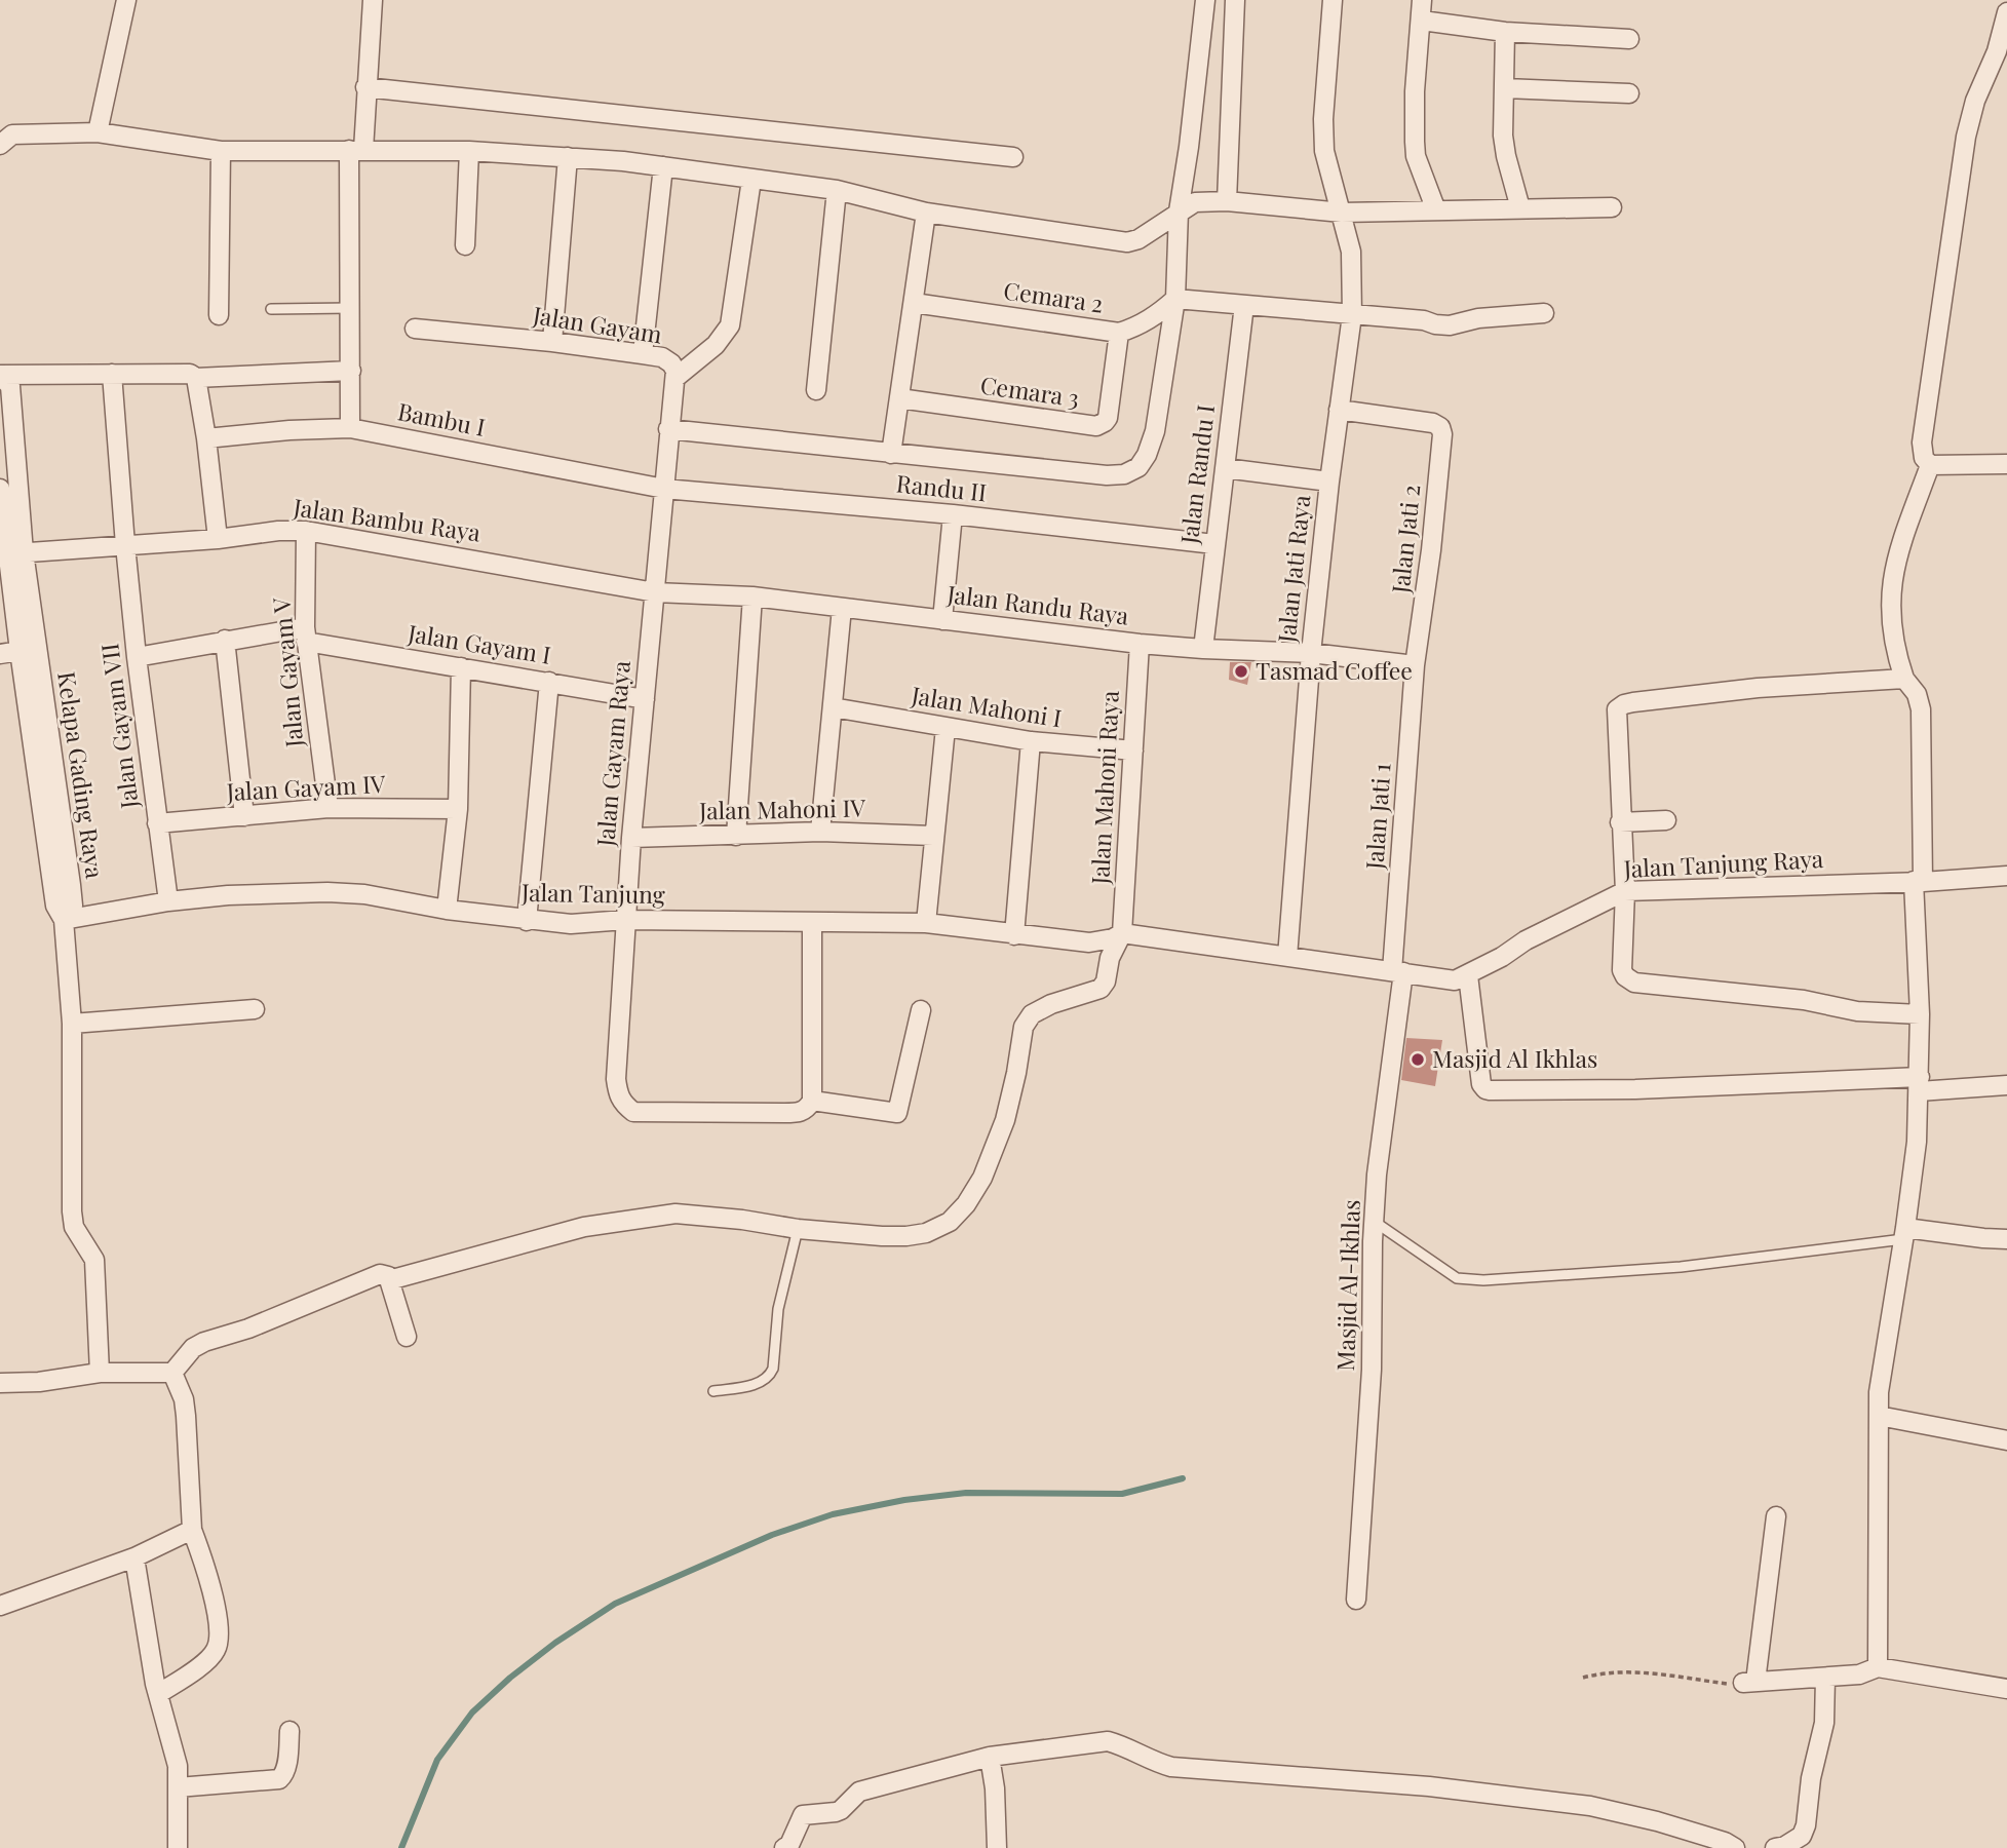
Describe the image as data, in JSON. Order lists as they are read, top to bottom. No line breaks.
{"streets":{"street":["Cemara 2","Jalan Gayam","Cemara 3","Bambu I","Jalan Randu I","Randu II","Jalan Bambu Raya","Jalan Jati 2","Jalan Jati Raya","Jalan Randu Raya","Jalan Gayam I","Jalan Gayam V","Jalan Mahoni I","Jalan Gayam VII","Jalan Gayam Raya","Kelapa Gading Raya","Jalan Mahoni Raya","Jalan Gayam IV","Jalan Mahoni IV","Jalan Jati 1","Jalan Tanjung Raya","Jalan Tanjung","Masjid Al-Ikhlas"]},"crossings":[["Cemara 2","Cemara 3"],["Jalan Gayam","Bambu I"],["Jalan Gayam","Randu II"],["Jalan Gayam","Jalan Bambu Raya"],["Jalan Gayam","Jalan Randu Raya"],["Jalan Gayam","Jalan Gayam Raya"],["Bambu I","Randu II"],["Jalan Randu I","Randu II"],["Jalan Randu I","Jalan Randu Raya"],["Jalan Bambu Raya","Jalan Randu Raya"],["Jalan Bambu Raya","Jalan Gayam V"],["Jalan Bambu Raya","Jalan Gayam VII"],["Jalan Bambu Raya","Jalan Gayam Raya"],["Jalan Bambu Raya","Kelapa Gading Raya"],["Jalan Jati 2","Jalan Jati Raya"],["Jalan Jati 2","Jalan Randu Raya"],["Jalan Jati 2","Jalan Jati 1"],["Jalan Jati Raya","Jalan Randu Raya"],["Jalan Jati Raya","Jalan Tanjung Raya"],["Jalan Randu Raya","Jalan Gayam Raya"],["Jalan Randu Raya","Jalan Mahoni Raya"],["Jalan Randu Raya","Jalan Jati 1"],["Jalan Gayam I","Jalan Gayam V"],["Jalan Gayam I","Jalan Gayam VII"],["Jalan Gayam I","Jalan Gayam Raya"],["Jalan Gayam V","Jalan Gayam IV"],["Jalan Mahoni I","Jalan Mahoni Raya"],["Jalan Gayam VII","Jalan Gayam IV"],["Jalan Gayam VII","Jalan Tanjung"],["Jalan Gayam Raya","Jalan Mahoni IV"],["Jalan Gayam Raya","Jalan Tanjung"],["Kelapa Gading Raya","Jalan Tanjung"],["Jalan Mahoni Raya","Jalan Tanjung Raya"],["Jalan Mahoni Raya","Jalan Tanjung"],["Jalan Jati 1","Jalan Tanjung Raya"],["Jalan Jati 1","Masjid Al-Ikhlas"],["Jalan Tanjung Raya","Jalan Tanjung"],["Jalan Tanjung Raya","Masjid Al-Ikhlas"]],"places":["Tasmad Coffee","Masjid Al Ikhlas"]}
